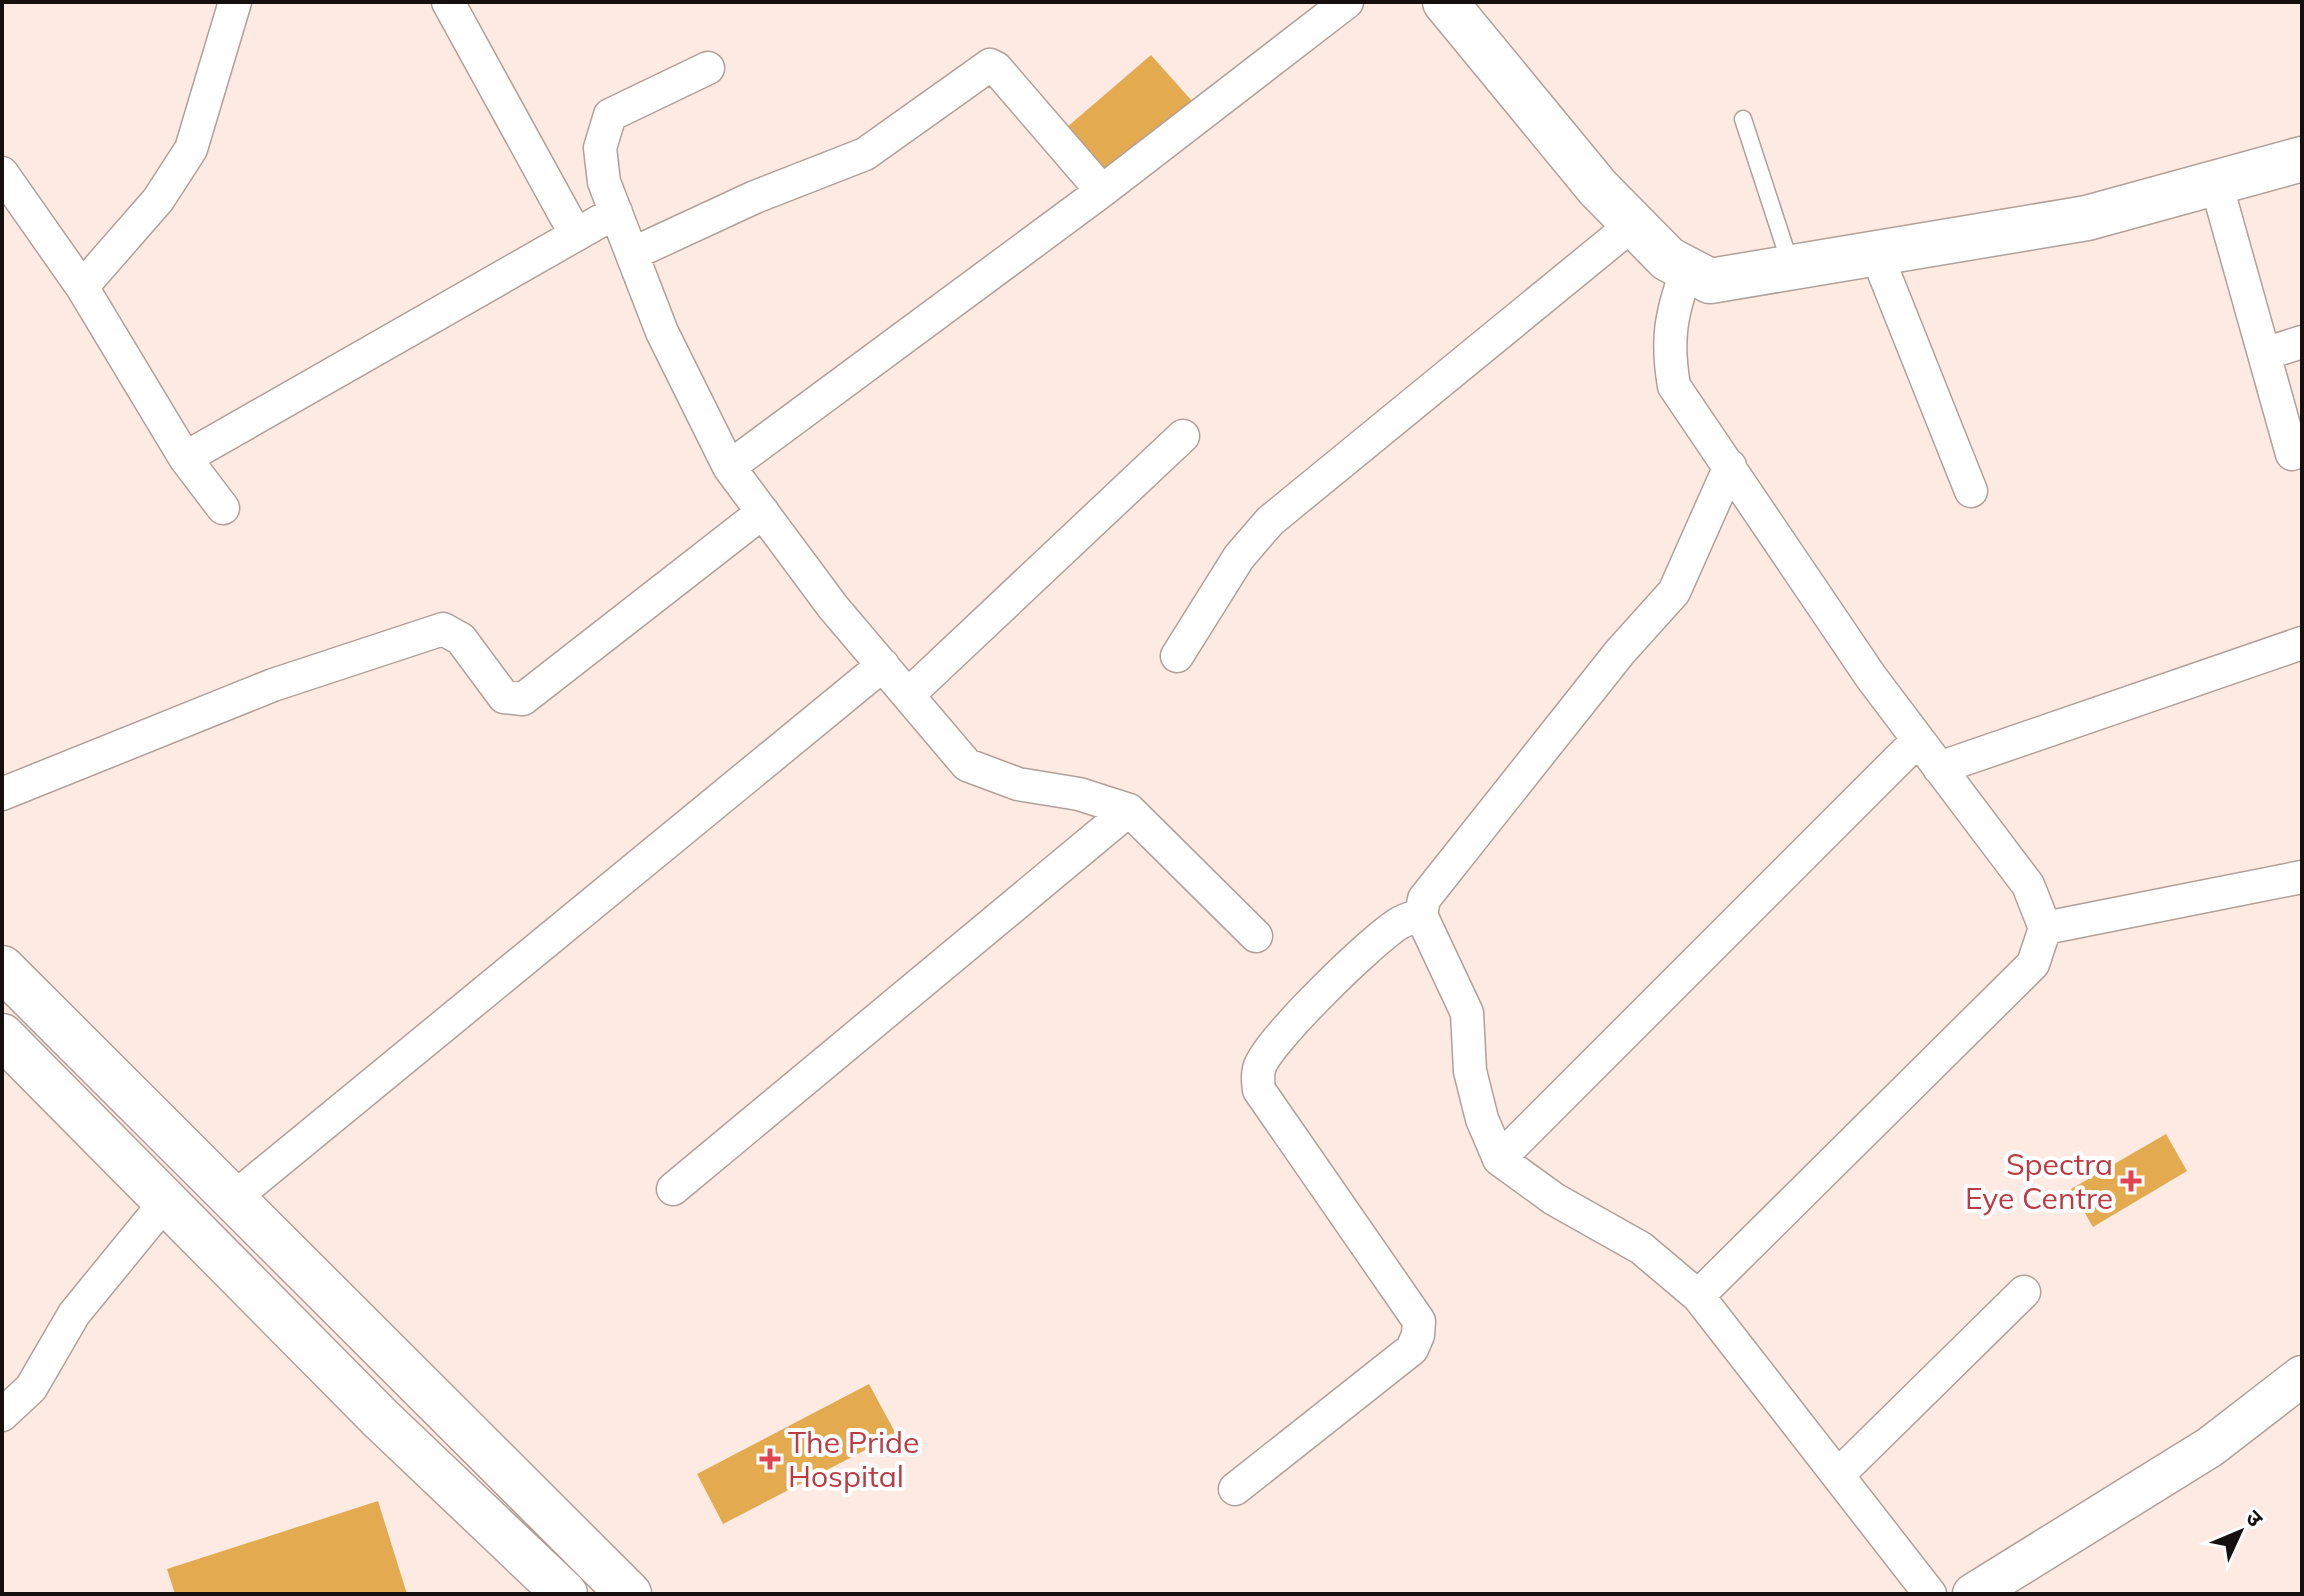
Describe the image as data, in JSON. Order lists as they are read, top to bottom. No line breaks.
{"places":{"health":["Spectra Eye Centre","The Pride Hospital"]},"north":"top right"}
